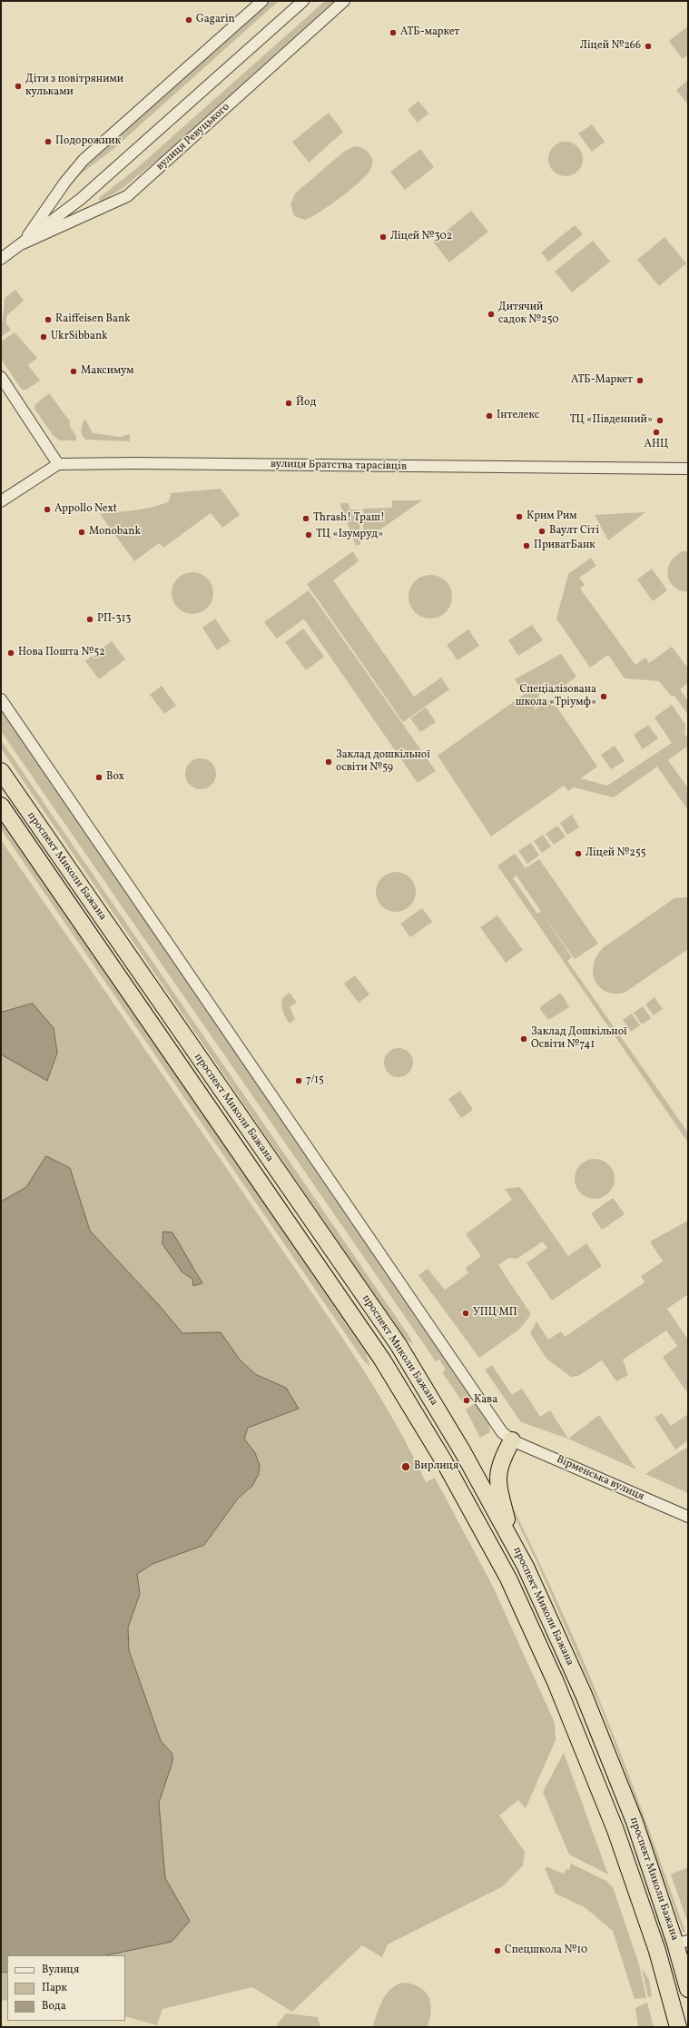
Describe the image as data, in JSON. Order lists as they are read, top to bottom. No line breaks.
{"streets":{"highway":["проспект Миколи Бажана"],"street":["вулиця Ревуцького","вулиця Братства тарасівців","Вірменська вулиця"]},"places":["Gagarin","АТБ-маркет","Ліцей №266","Діти з повітряними кульками","Подорожник","Ліцей №302","Дитячий садок №250","Raiffeisen Bank","UkrSibbank","Максимум","АТБ-Маркет","Йод","Інтелекс","ТЦ «Південний»","АНЦ","Appollo Next","Крим Рим","Thrash! Траш!","Ваулт Сіті","Monobank","ТЦ «Ізумруд»","ПриватБанк","РП-313","Нова Пошта №52","Спеціалізована школа «Тріумф»","Заклад дошкільної освіти №59","Box","Ліцей №255","Заклад Дошкільної Освіти №741","7/15","УПЦ МП","Кава","Вирлиця","Спецшкола №10"],"legend":["Вулиця","Парк","Вода"]}
